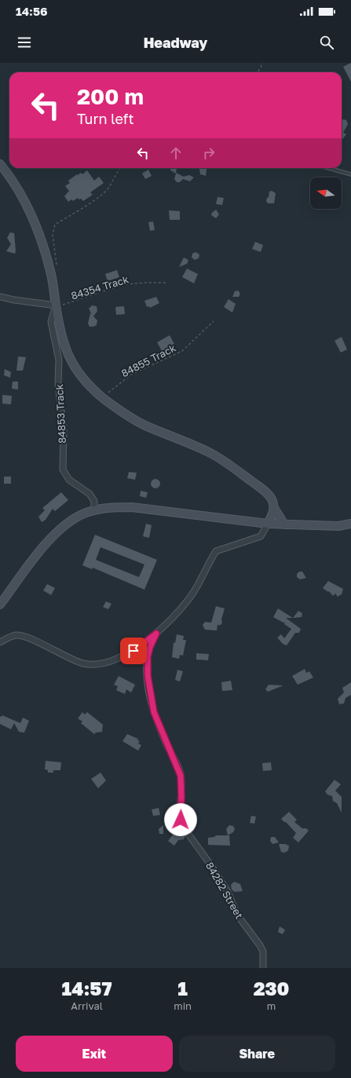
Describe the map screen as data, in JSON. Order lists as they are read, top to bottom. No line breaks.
{"streets":{"street":["84853 Track","84282 Street"],"path":["84354 Track","84855 Track"]},"crossings":[["84354 Track","84853 Track"]],"north":"left","page":{"status":"14:56","header":"Headway","turn":["200 m","Turn left"],"eta":["14:57","Arrival","1","min","230","m"],"buttons":["Exit","Share"]}}
